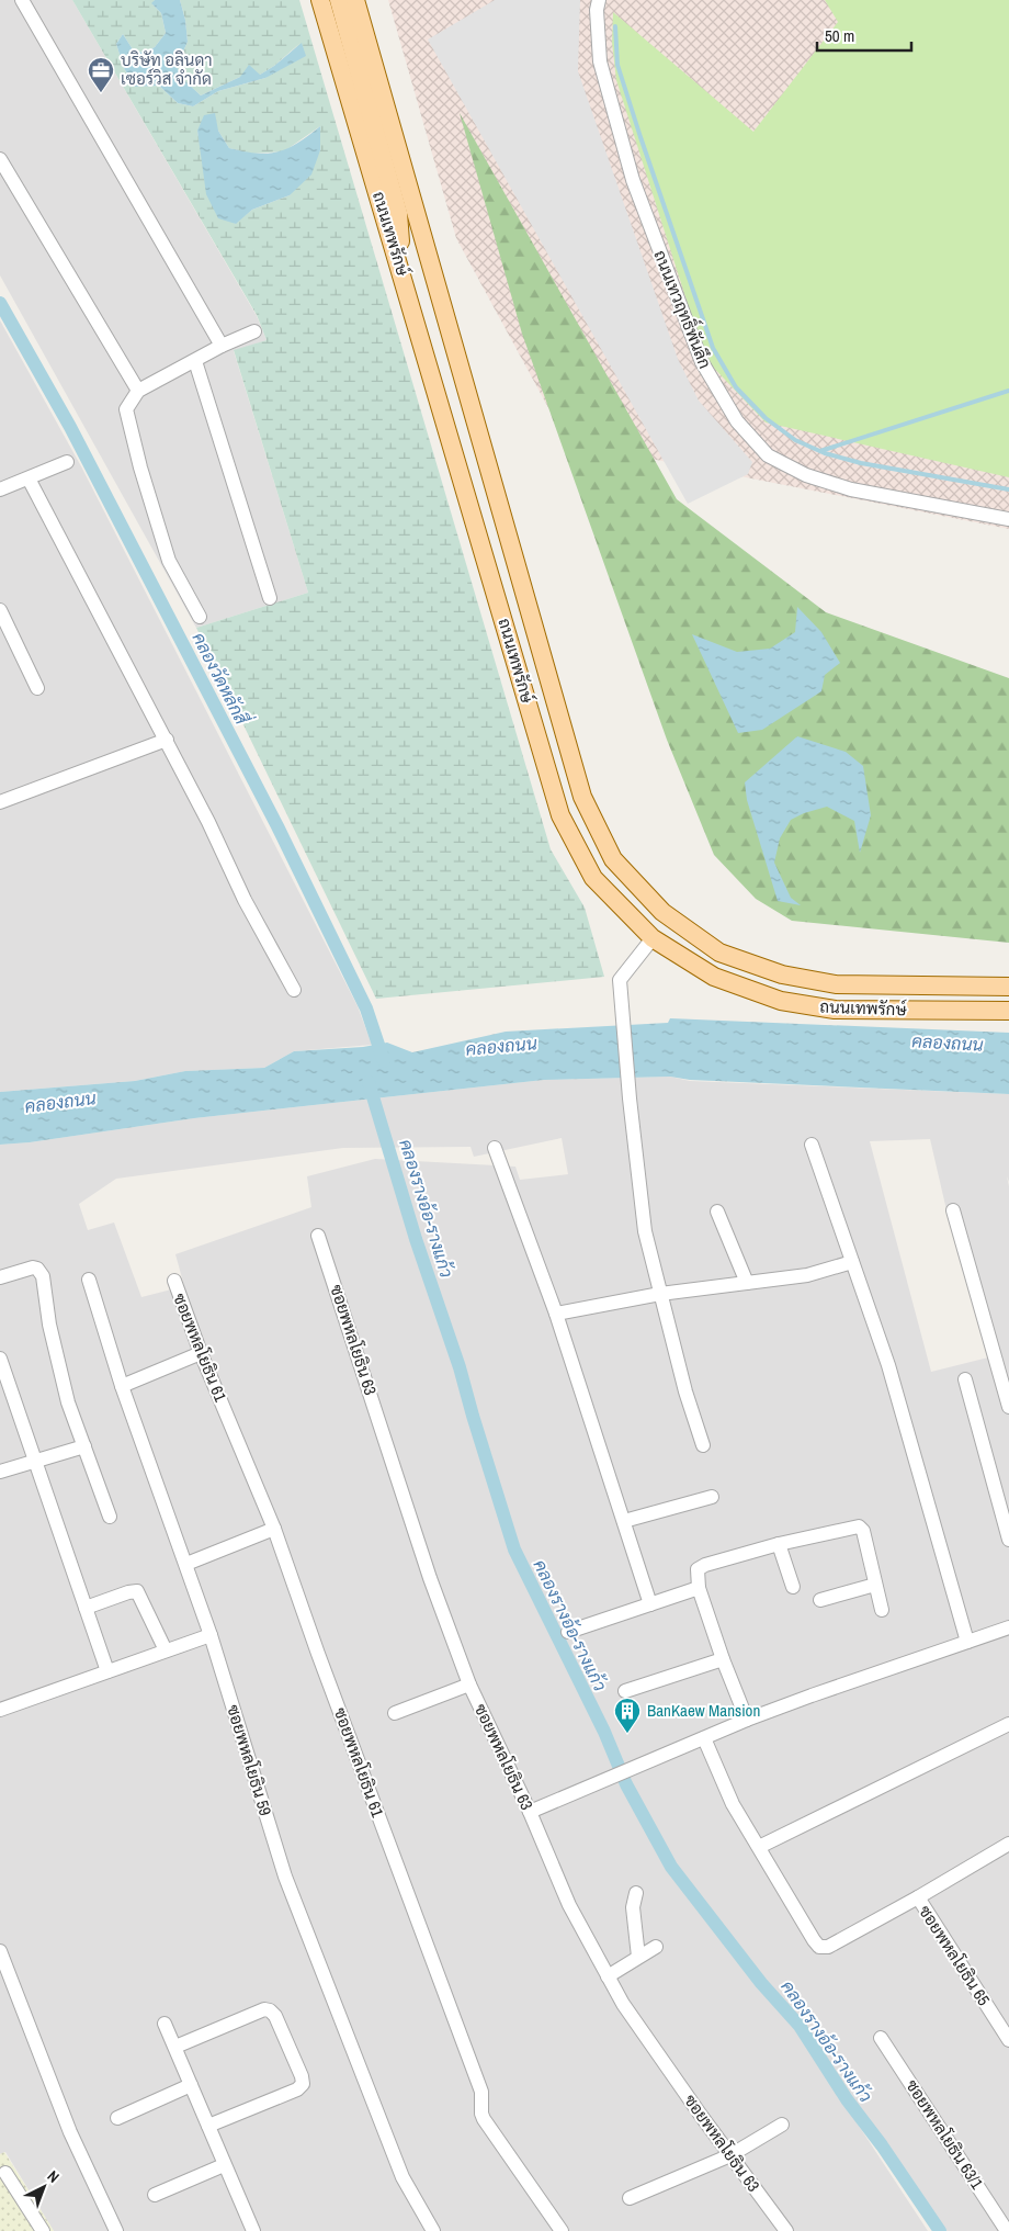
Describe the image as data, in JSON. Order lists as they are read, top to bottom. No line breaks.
{"streets":{"main road":["ถนนเทพรักษ์"],"street":["ถนนเทวฤทธิ์พันลึก","ซอยพหลโยธิน 63","ซอยพหลโยธิน 61","ซอยพหลโยธิน 59","ซอยพหลโยธิน 65","ซอยพหลโยธิน 63/1"]},"water":["คลองวัดหลักสี่","คลองถนน","คลองรางอ้อ-รางแก้ว"],"places":{"office":["บริษัท อลินดา เซอร์วิส จำกัด"],"building":["BanKaew Mansion"]},"scale_bar":"50 m","north":"top right"}
